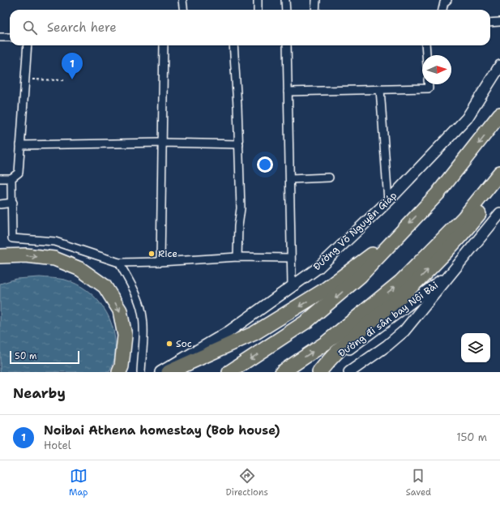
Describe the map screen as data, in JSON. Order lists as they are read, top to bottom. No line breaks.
{"streets":{"main road":["Đường Võ Nguyên Giáp","Đường đi sân bay Nội Bài"]},"places":["Rice","Soc"],"scale_bar":"50 m","north":"right","page":{"search":"Search here","pins":"1","scale":"50 m","heading":"Nearby","list":[{"mark":"1","name":"Noibai Athena homestay (Bob house)","note":"Hotel","value":"150 m"}],"nav":["Map","Directions","Saved"]}}
